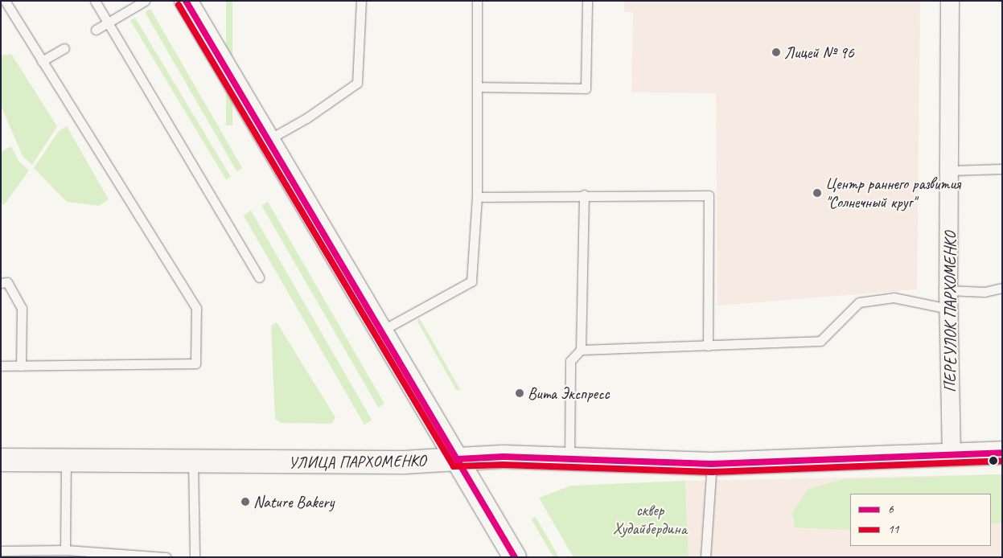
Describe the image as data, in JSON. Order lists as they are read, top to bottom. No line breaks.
{"streets":{"main road":["УЛИЦА ПАРХОМЕНКО"],"street":["ПЕРЕУЛОК ПАРХОМЕНКО"]},"crossings":[["ПЕРЕУЛОК ПАРХОМЕНКО","УЛИЦА ПАРХОМЕНКО"]],"parks":["сквер Худайбердина"],"places":["Лицей № 96","Центр раннего развития \"Солнечный круг\"","Вита Экспресс","Nature Bakery"],"lines":["transit line 6","transit line 11"],"legend":["6","11"]}
